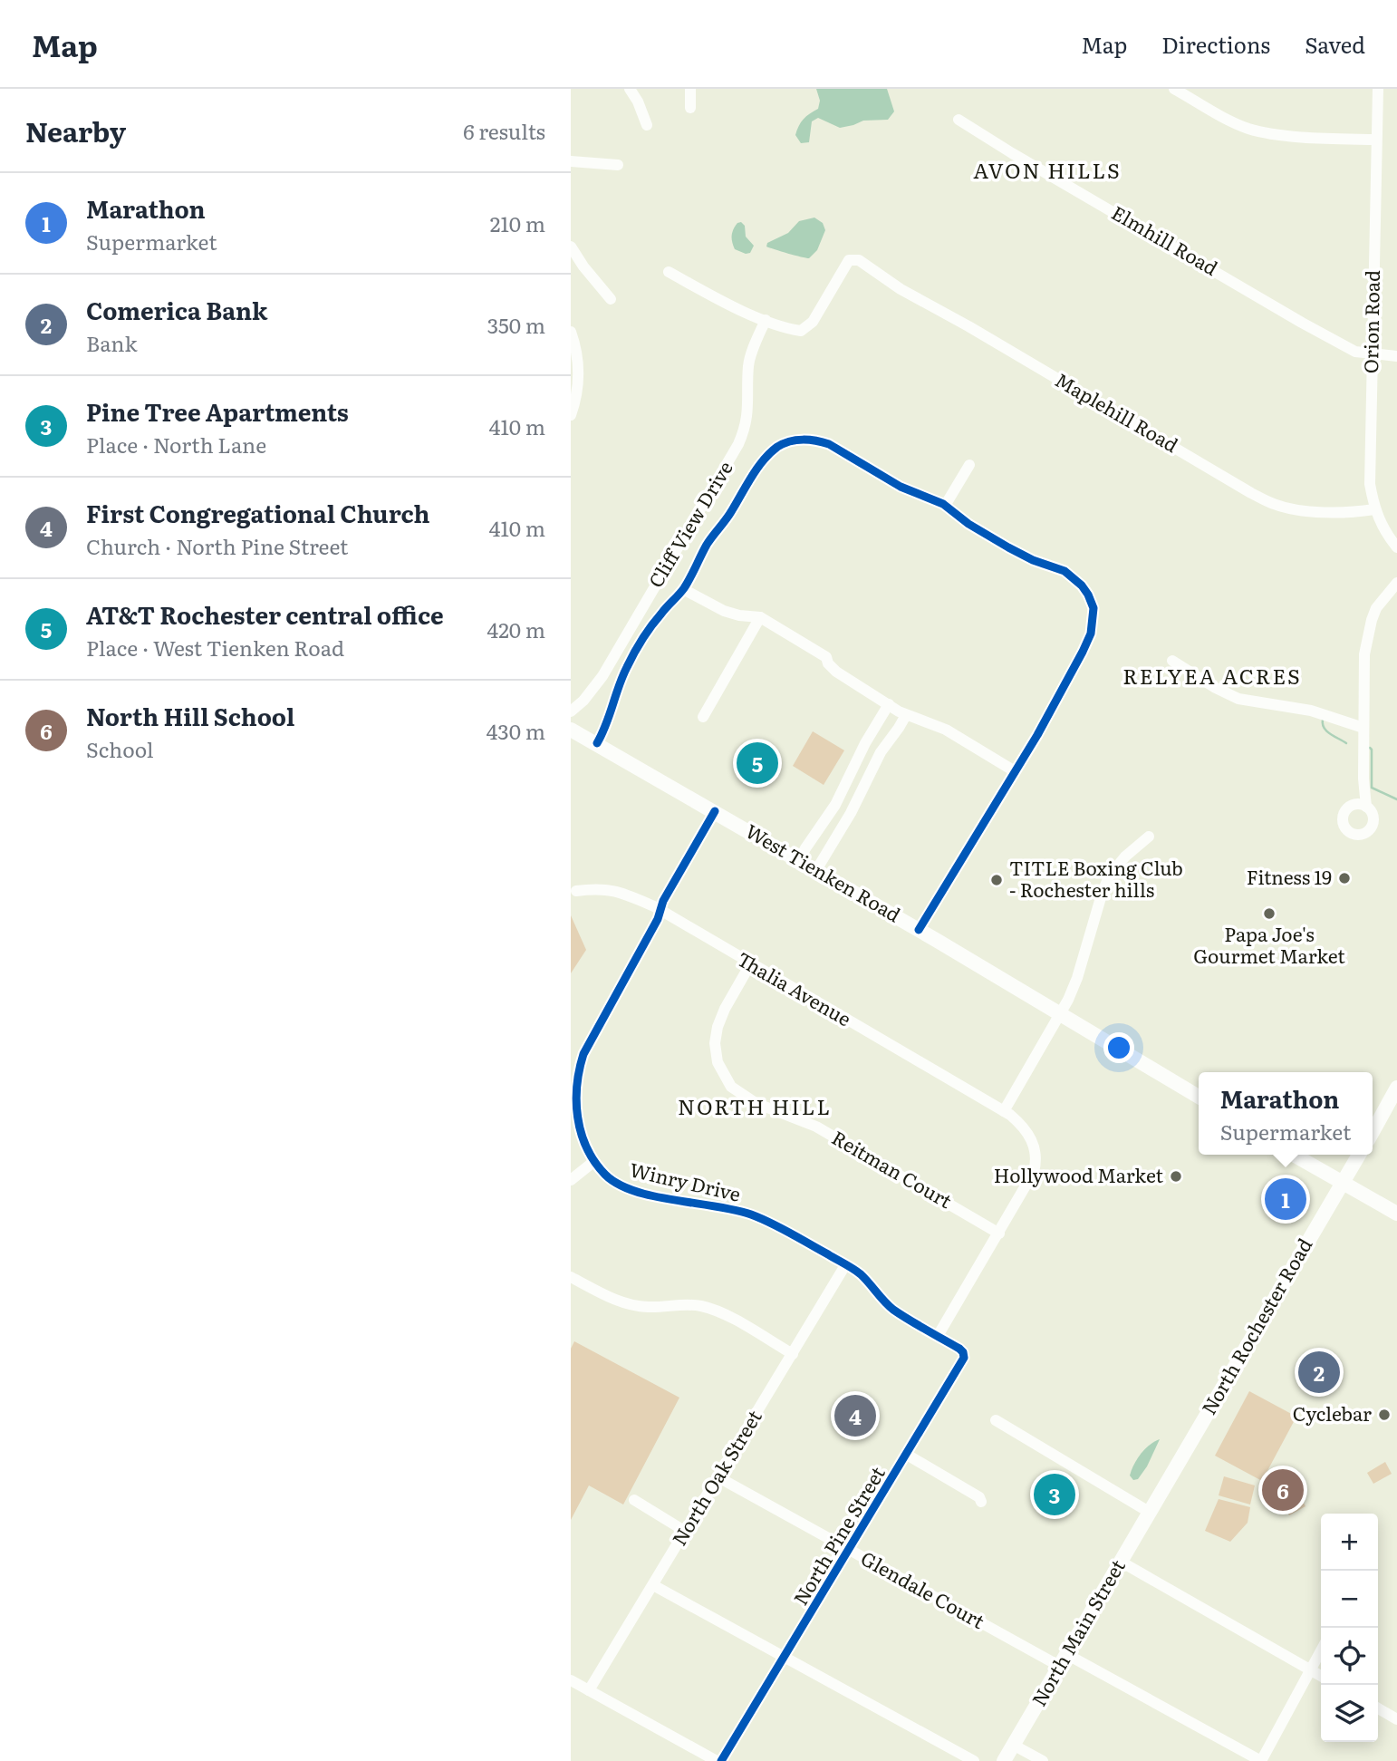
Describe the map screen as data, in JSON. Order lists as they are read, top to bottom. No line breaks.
{"streets":{"main road":["West Tienken Road","North Rochester Road","North Main Street"],"street":["Elmhill Road","Orion Road","Maplehill Road","Cliff View Drive","Thalia Avenue","Reitman Court","Winry Drive","North Oak Street","North Pine Street","Glendale Court"]},"crossings":[["Elmhill Road","Orion Road"],["Orion Road","Maplehill Road"],["Maplehill Road","Cliff View Drive"],["West Tienken Road","Winry Drive"],["Thalia Avenue","Reitman Court"],["Thalia Avenue","Winry Drive"],["Winry Drive","North Oak Street"],["Winry Drive","North Pine Street"],["North Rochester Road","North Main Street"],["North Oak Street","Glendale Court"],["North Pine Street","Glendale Court"],["Glendale Court","North Main Street"]],"districts":["AVON HILLS","RELYEA ACRES","NORTH HILL"],"places":["Fitness 19","TITLE Boxing Club - Rochester hills","Papa Joe's Gourmet Market","Hollywood Market","Cyclebar"],"page":{"header":"Map","nav":["Map","Directions","Saved"],"heading":["Nearby","6 results"],"list":[{"mark":"1","name":"Marathon","note":"Supermarket","value":"210 m"},{"mark":"2","name":"Comerica Bank","note":"Bank","value":"350 m"},{"mark":"3","name":"Pine Tree Apartments","note":"Place · North Lane","value":"410 m"},{"mark":"4","name":"First Congregational Church","note":"Church · North Pine Street","value":"410 m"},{"mark":"5","name":"AT&T Rochester central office","note":"Place · West Tienken Road","value":"420 m"},{"mark":"6","name":"North Hill School","note":"School","value":"430 m"}],"pins":["5","1","2","4","6","3"],"popup":["Marathon","Supermarket"],"map_buttons":["+","−"]}}
